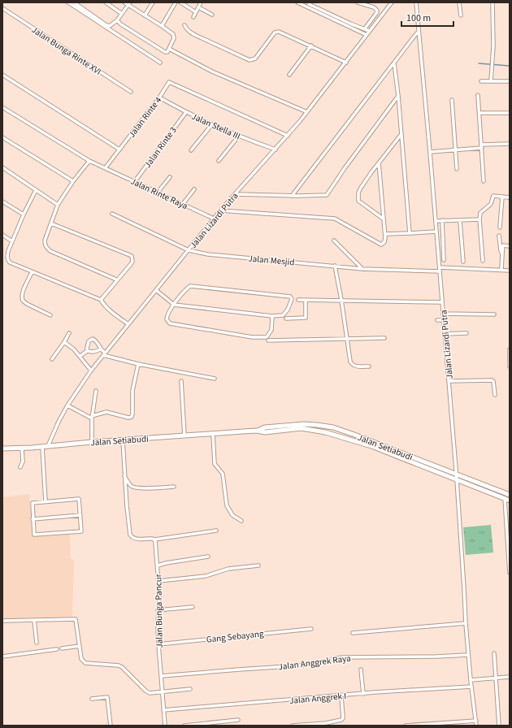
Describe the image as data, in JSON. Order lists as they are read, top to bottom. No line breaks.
{"streets":{"main road":["Jalan Setiabudi"],"street":["Jalan Bunga Rinte XVI","Jalan Rinte 4","Jalan Stella III","Jalan Rinte 3","Jalan Rinte Raya","Jalan Lizardi Putra","Jalan Mesjid","Jalan Bunga Pancur","Gang Sebayang","Jalan Anggrek Raya","Jalan Anggrek I"]},"crossings":[["Jalan Rinte 4","Jalan Stella III"],["Jalan Rinte 4","Jalan Rinte Raya"],["Jalan Rinte 4","Jalan Lizardi Putra"],["Jalan Stella III","Jalan Rinte 3"],["Jalan Stella III","Jalan Lizardi Putra"],["Jalan Rinte 3","Jalan Rinte Raya"],["Jalan Rinte Raya","Jalan Lizardi Putra"],["Jalan Lizardi Putra","Jalan Mesjid"],["Jalan Lizardi Putra","Jalan Setiabudi"],["Jalan Bunga Pancur","Gang Sebayang"],["Jalan Bunga Pancur","Jalan Anggrek Raya"],["Jalan Bunga Pancur","Jalan Anggrek I"]],"scale_bar":"100 m"}
